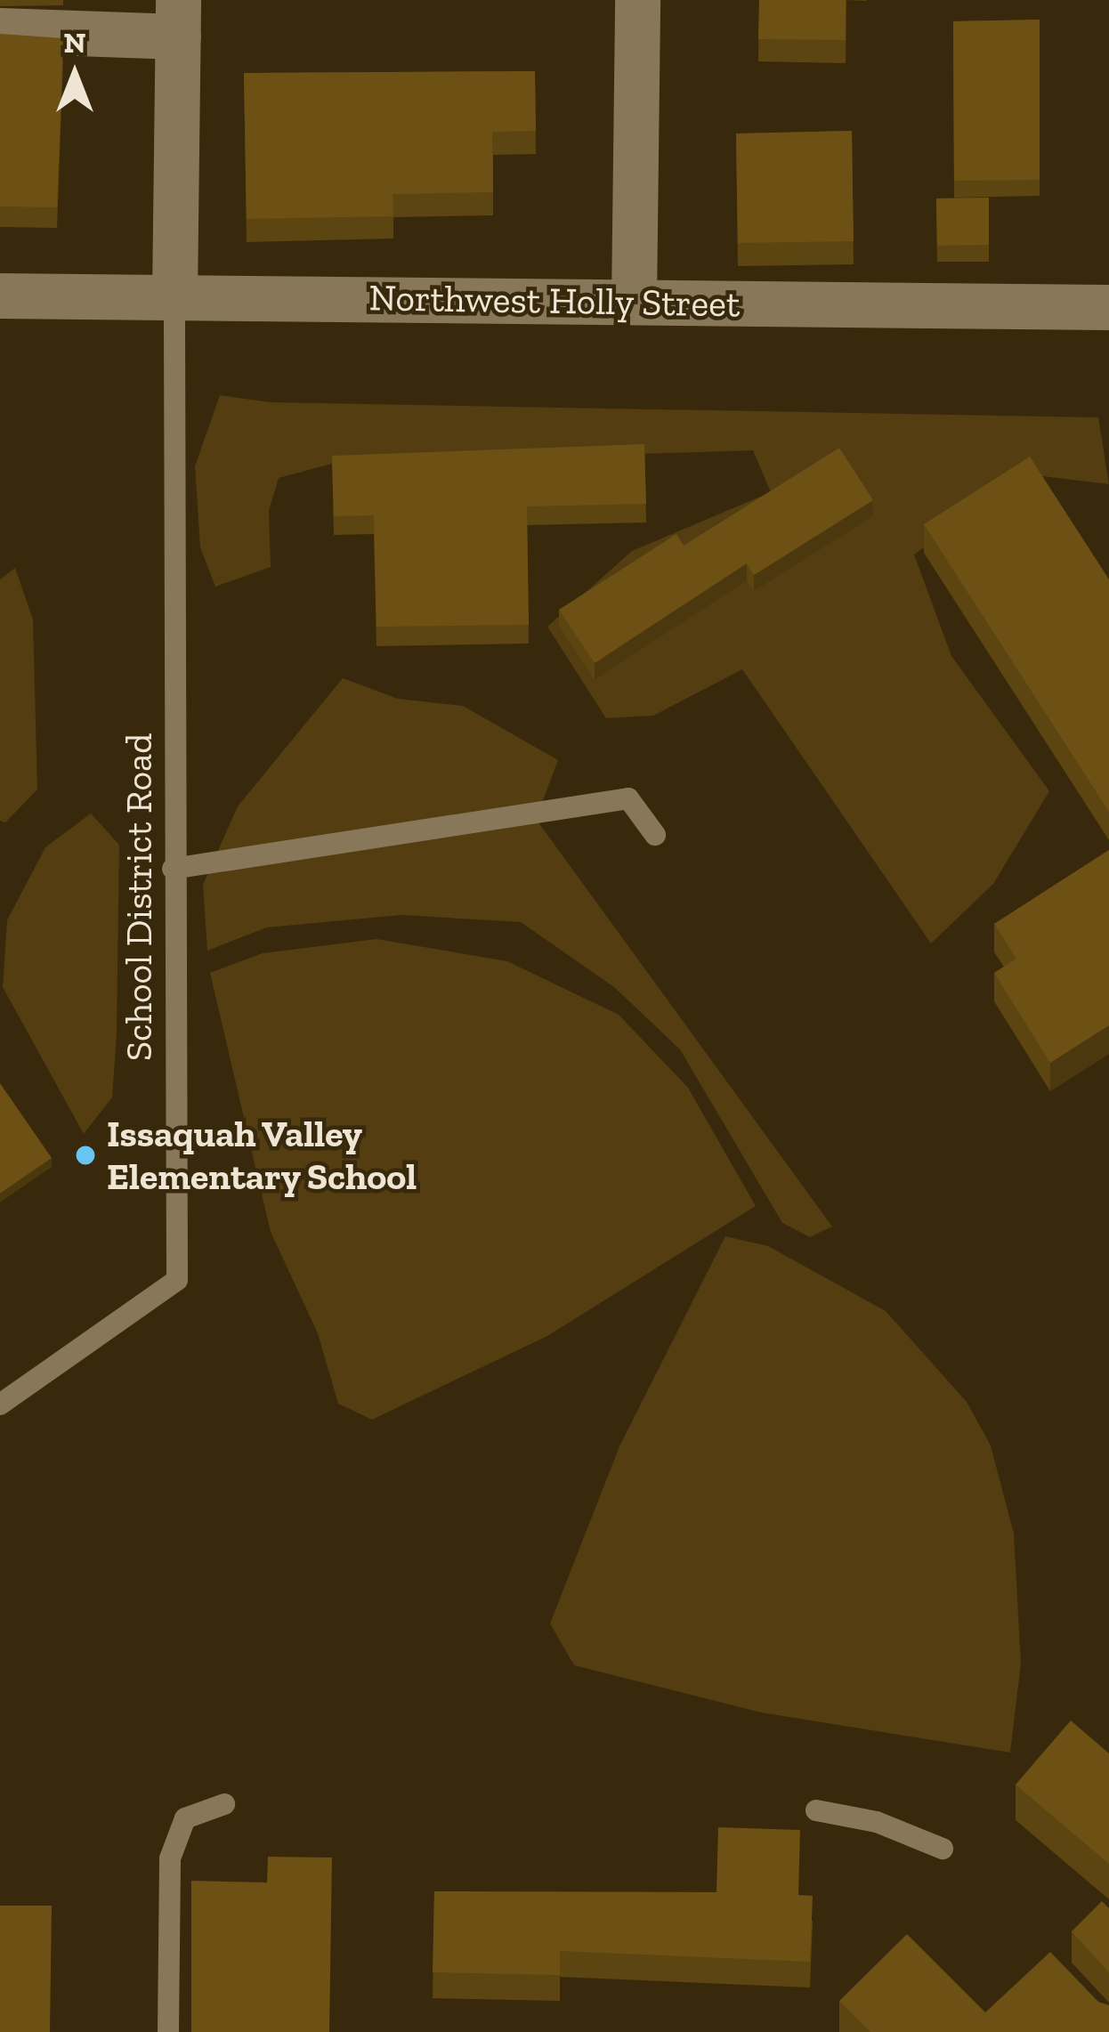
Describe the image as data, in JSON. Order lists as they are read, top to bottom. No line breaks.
{"streets":{"street":["Northwest Holly Street"],"lane":["School District Road"]},"crossings":[["Northwest Holly Street","School District Road"]],"places":["Issaquah Valley Elementary School"],"north":"top"}
